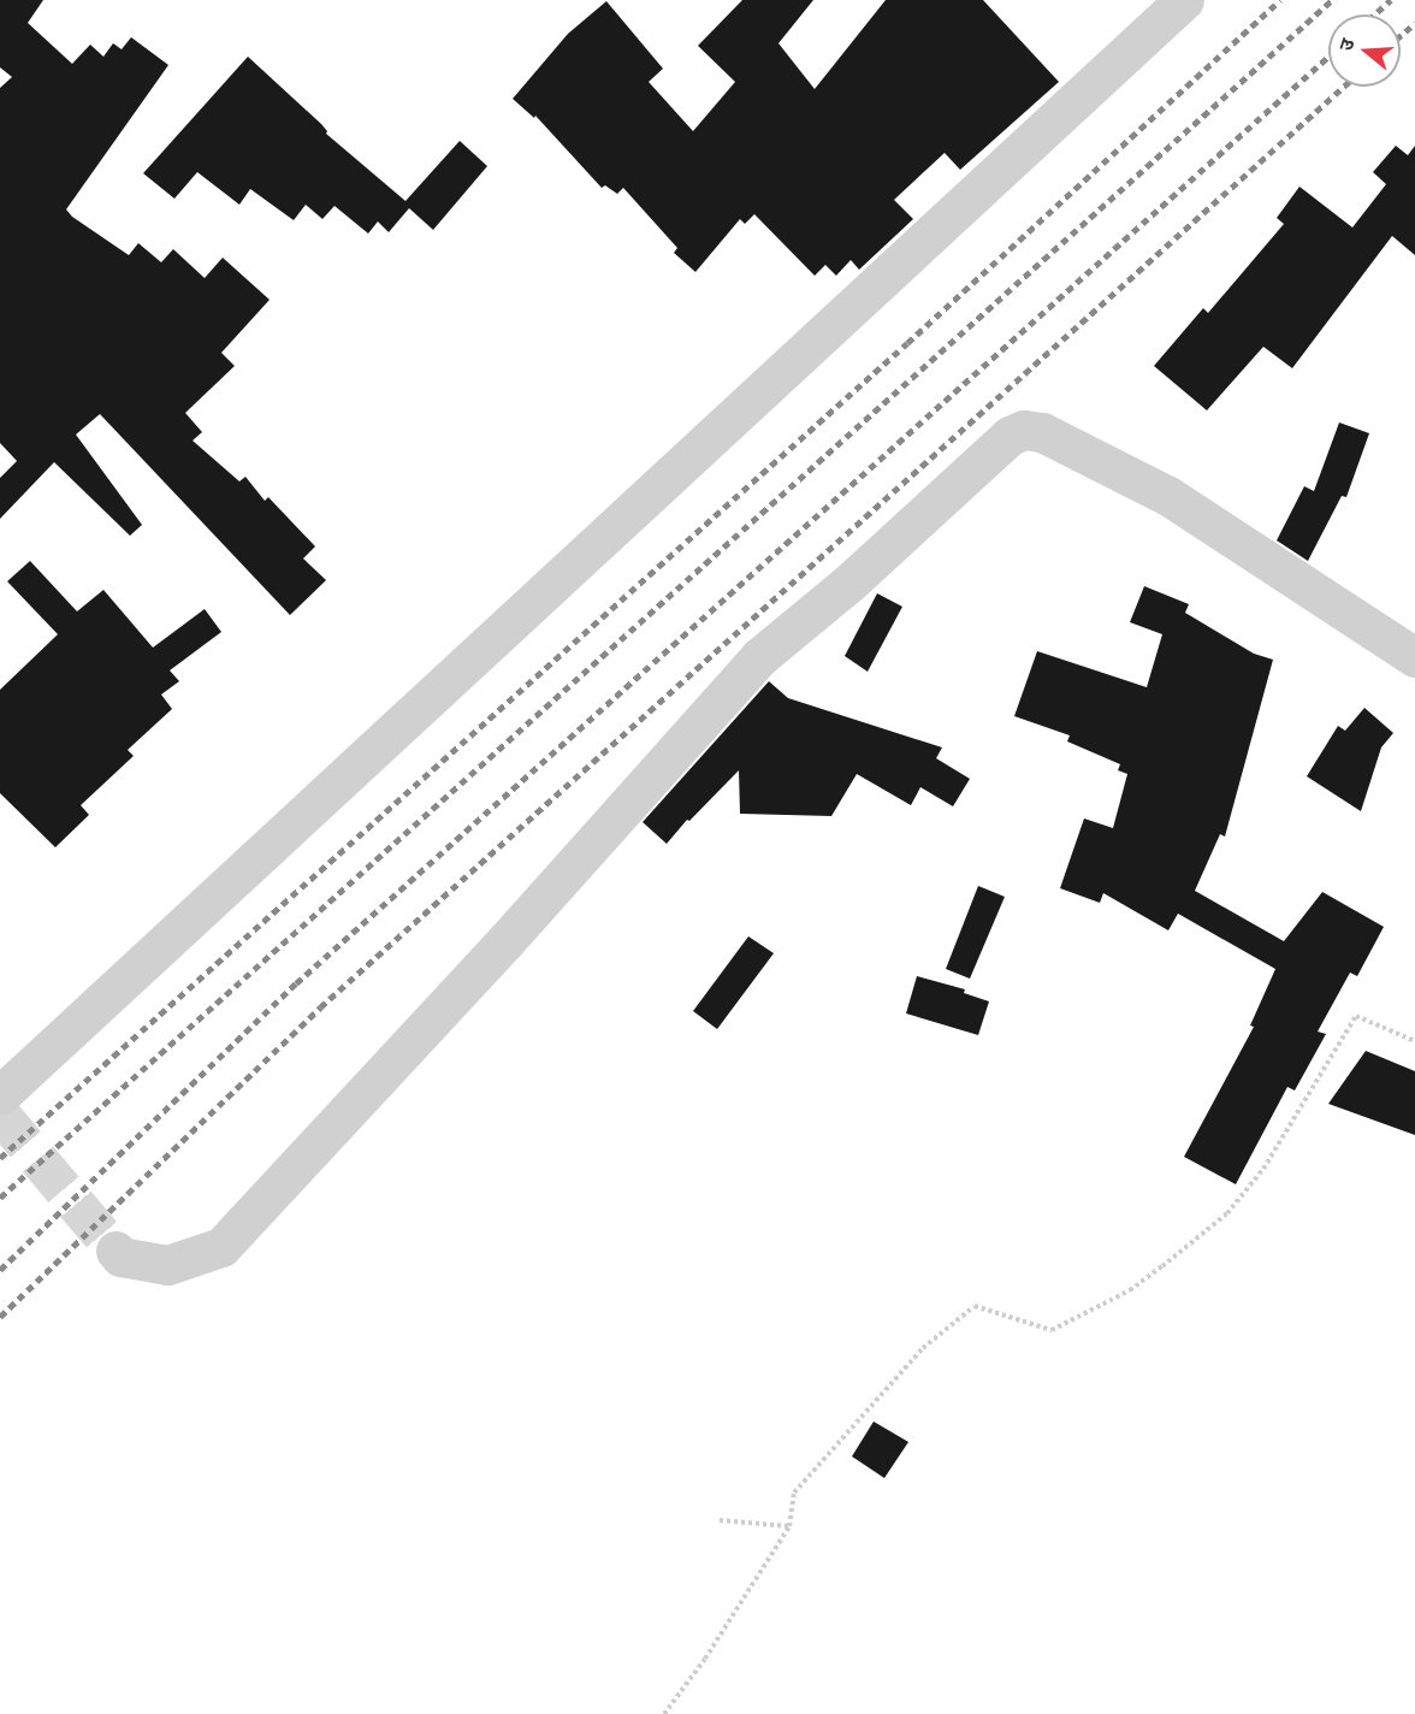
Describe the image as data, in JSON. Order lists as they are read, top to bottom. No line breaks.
{"north":"left"}
